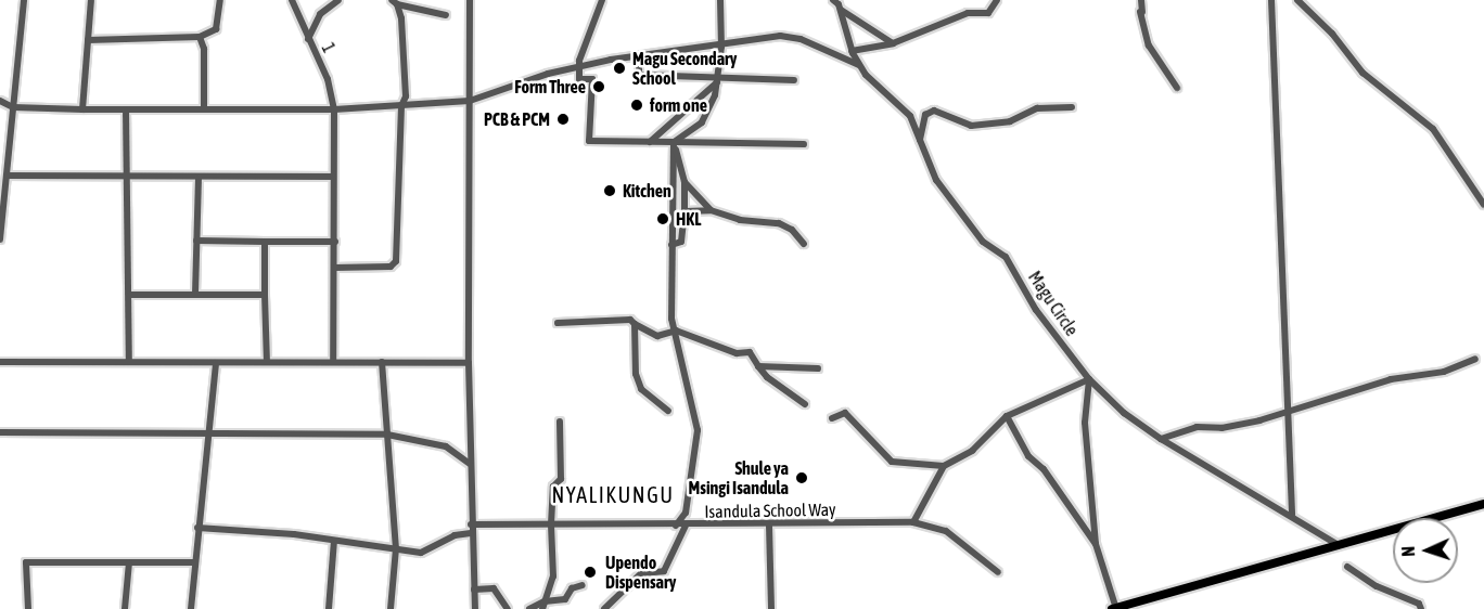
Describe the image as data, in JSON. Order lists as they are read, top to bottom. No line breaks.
{"streets":{"street":["1","Magu Circle","Isandula School Way"]},"districts":["NYALIKUNGU"],"places":["Magu Secondary School","Form Three","form one","PCB & PCM","Kitchen","HKL","Shule ya Msingi Isandula","Upendo Dispensary"],"north":"left"}
